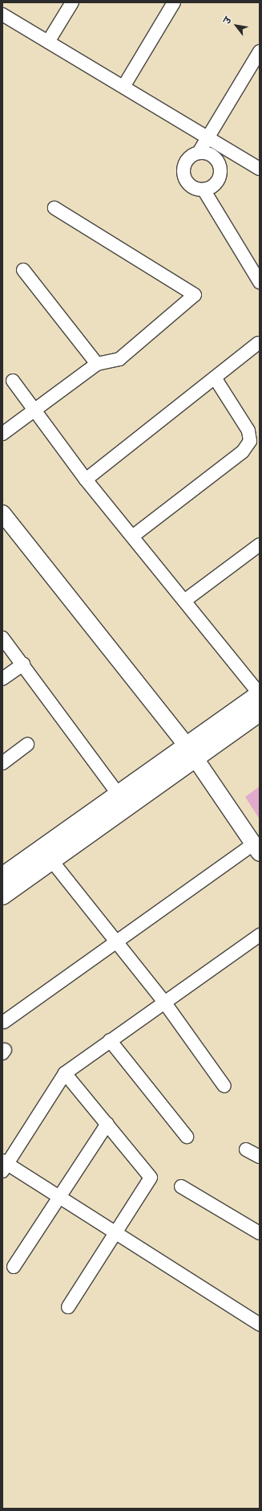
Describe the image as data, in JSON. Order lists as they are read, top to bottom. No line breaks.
{"north":"top left"}
